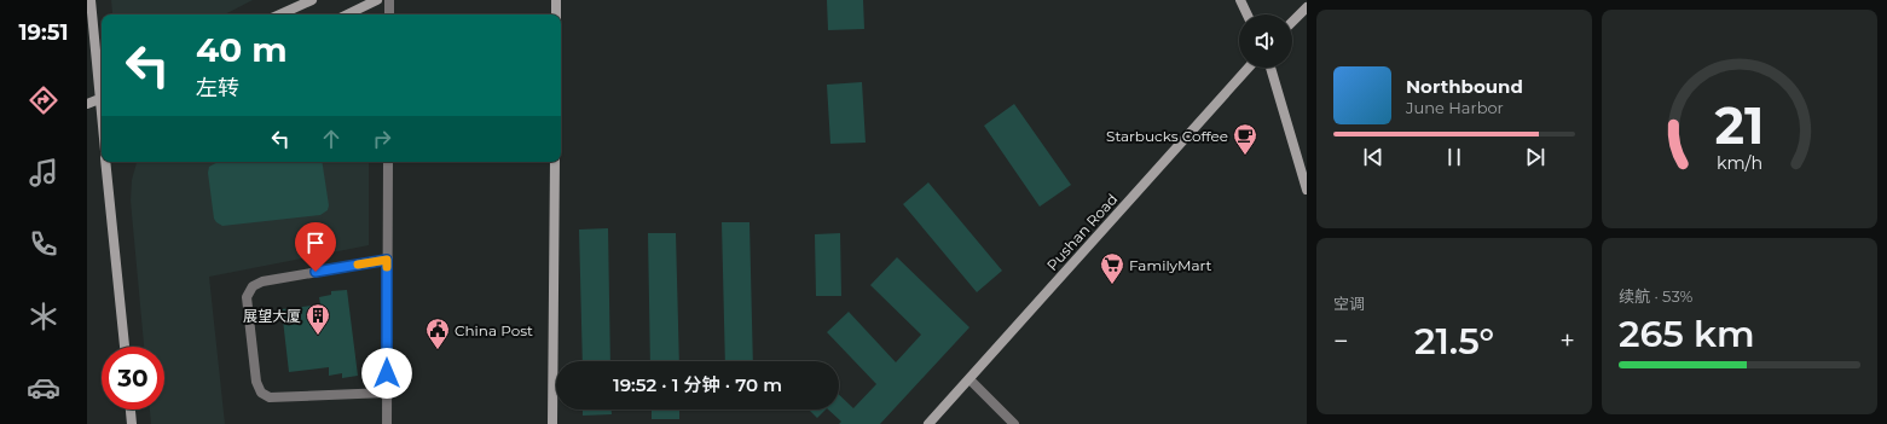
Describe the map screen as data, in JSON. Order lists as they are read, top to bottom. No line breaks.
{"streets":{"street":["Pushan Road"]},"places":{"cafe":["Starbucks Coffee"],"supermarket":["FamilyMart"],"building":["展望大厦"],"public building":["China Post"]},"page":{"tabs":"19:51","turn":["40 m","左转"],"song":["Northbound","June Harbor"],"tile":["空调",["续航 · 53%","265 km"]],"heat":["−","21.5°","+"],"limit":"30","trip":"19:52 · 1 分钟 · 70 m","gauge":["21","km/h"]}}
